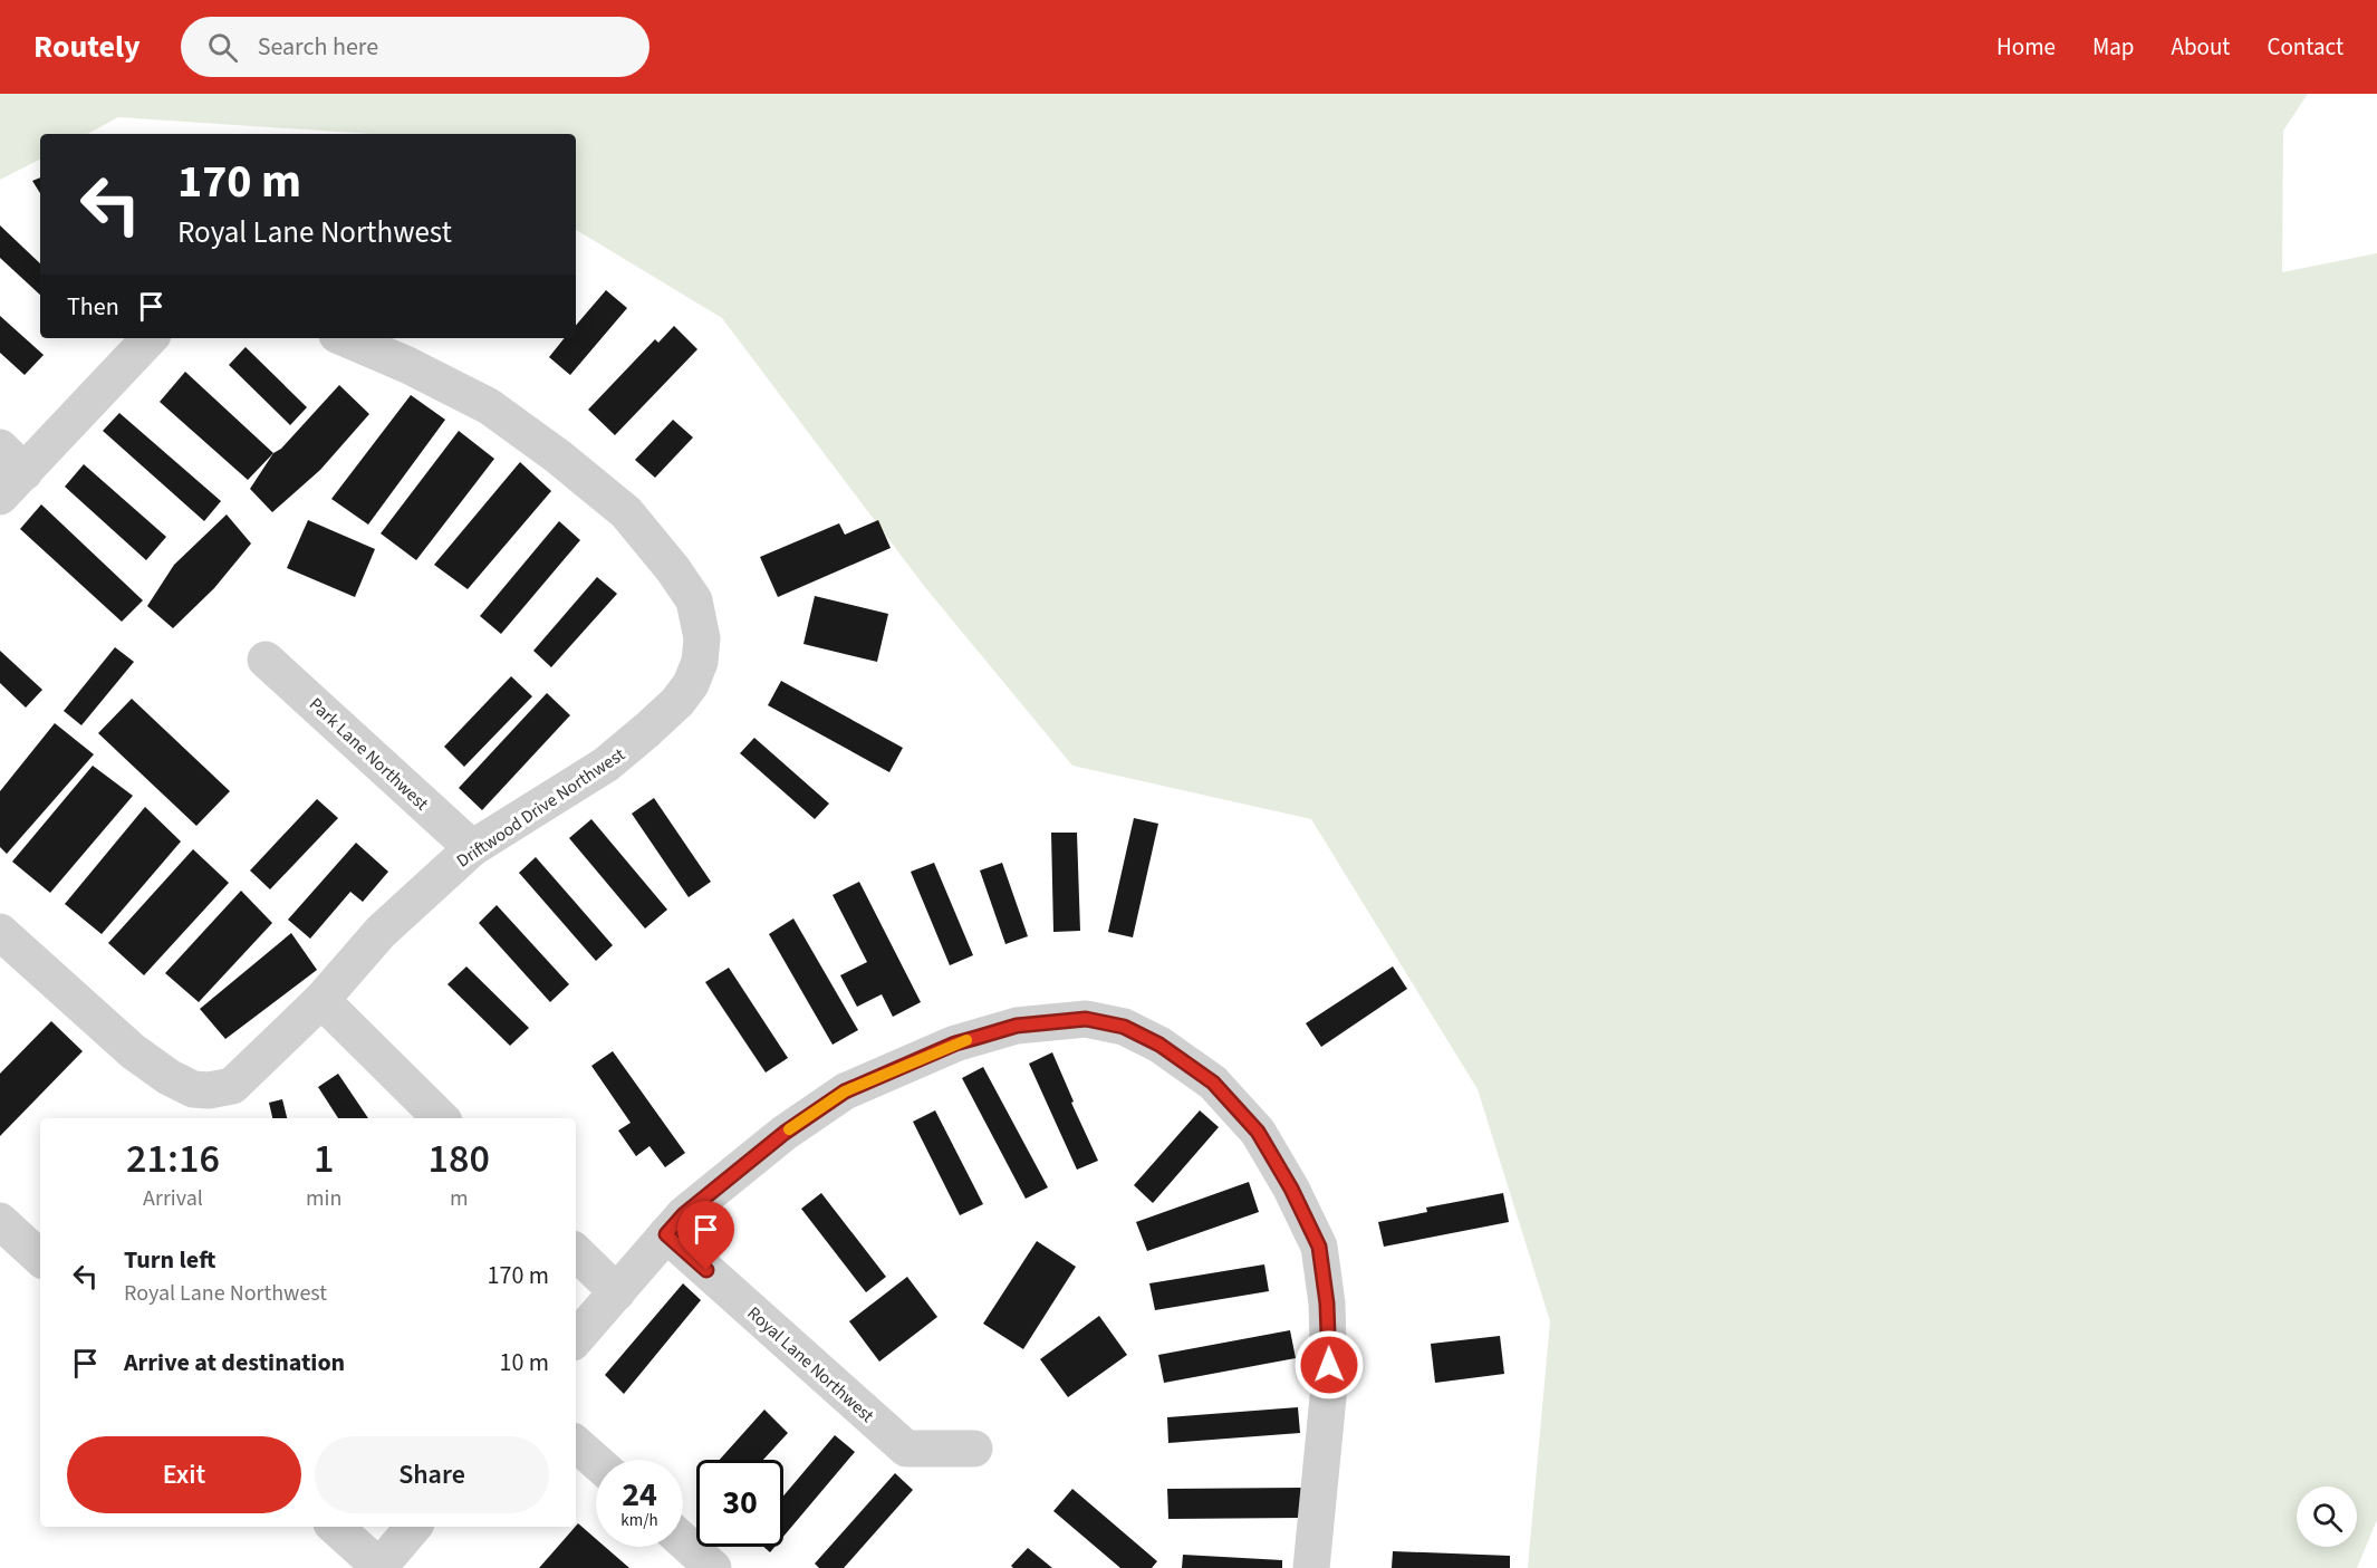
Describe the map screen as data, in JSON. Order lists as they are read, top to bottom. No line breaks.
{"streets":{"street":["Park Lane Northwest","Driftwood Drive Northwest","Royal Lane Northwest"]},"crossings":[["Park Lane Northwest","Driftwood Drive Northwest"]],"page":{"header":"Routely","search":"Search here","nav":["Home","Map","About","Contact"],"turn":["170 m","Royal Lane Northwest"],"then":"Then","eta":["21:16","Arrival","1","min","180","m"],"list":[{"name":"Turn left","note":"Royal Lane Northwest","value":"170 m"},{"name":"Arrive at destination","value":"10 m"}],"buttons":["Exit","Share"],"speed":"24 km/h","limit":"30"}}
